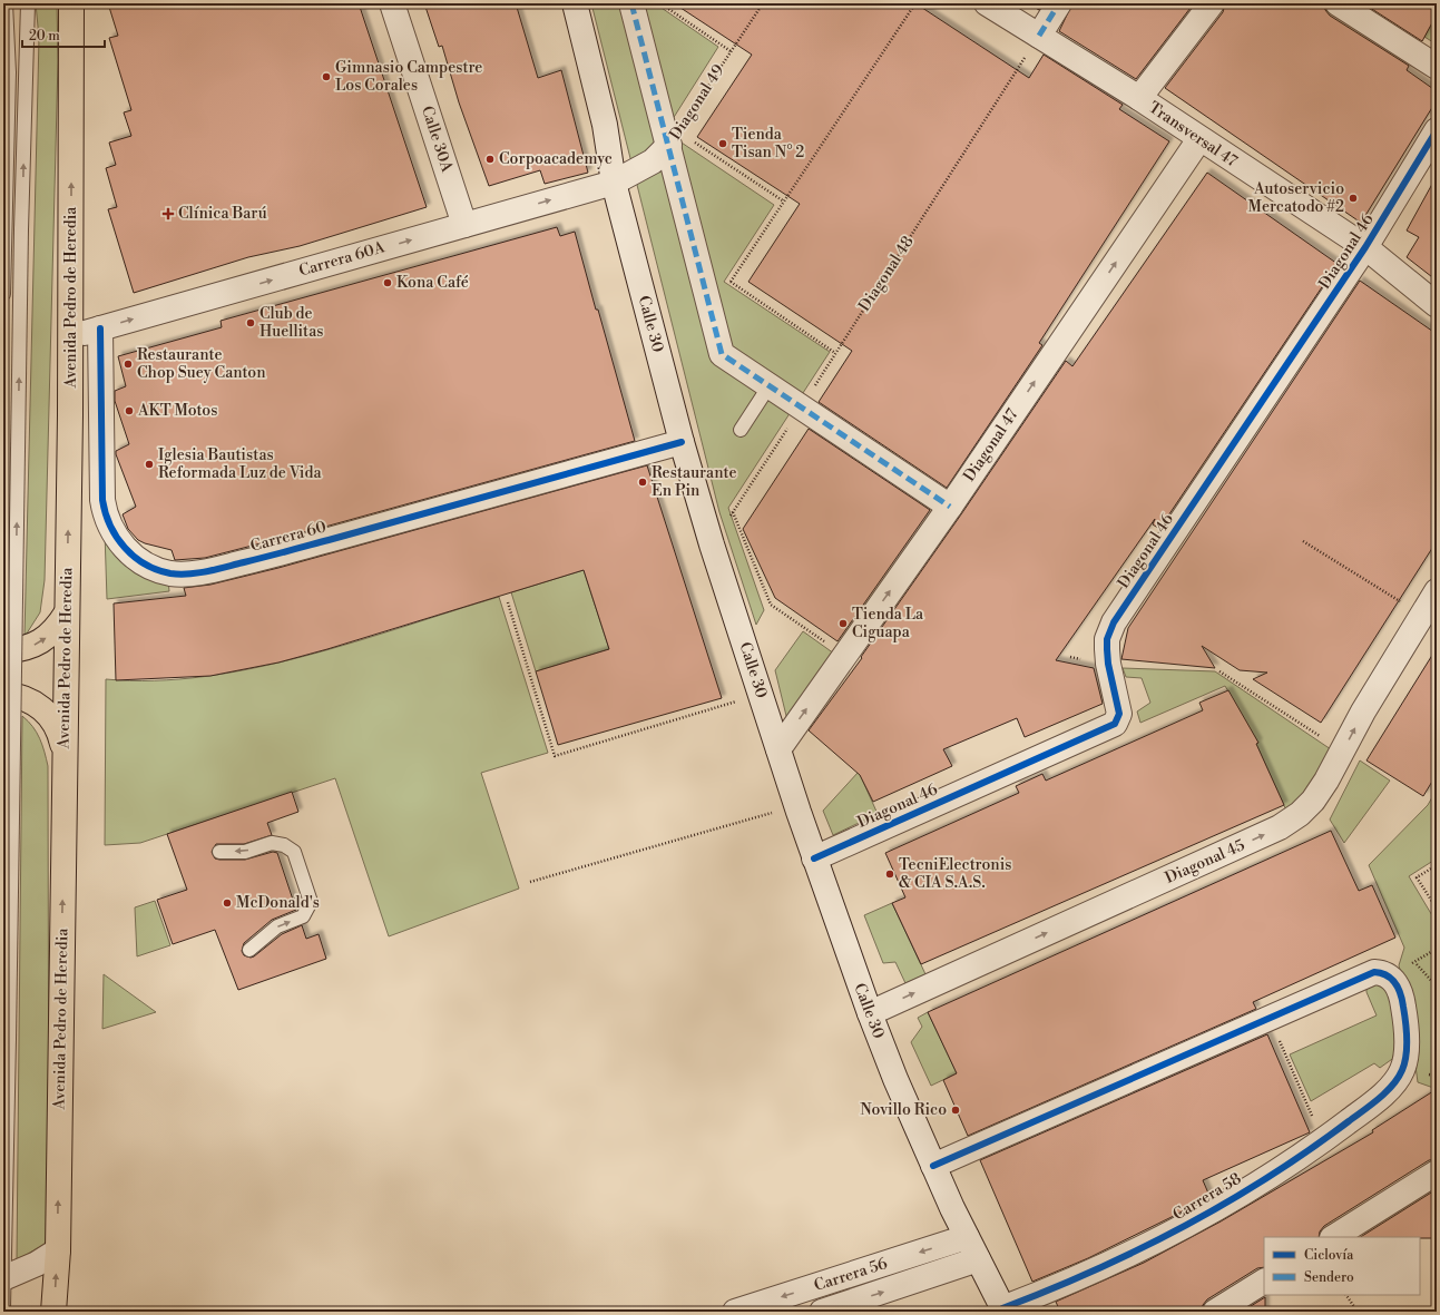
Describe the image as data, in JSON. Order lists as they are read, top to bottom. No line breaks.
{"streets":{"highway":["Avenida Pedro de Heredia"],"street":["Diagonal 49","Transversal 47","Calle 30A","Diagonal 46","Carrera 60A","Calle 30","Diagonal 47","Carrera 60","Diagonal 45","Carrera 58","Carrera 56"],"path":["Diagonal 48"]},"crossings":[["Diagonal 49","Carrera 60A"],["Diagonal 49","Calle 30"],["Transversal 47","Diagonal 46"],["Transversal 47","Diagonal 48"],["Transversal 47","Diagonal 47"],["Calle 30A","Carrera 60A"],["Diagonal 46","Calle 30"],["Carrera 60A","Avenida Pedro de Heredia"],["Carrera 60A","Calle 30"],["Carrera 60A","Carrera 60"],["Diagonal 48","Calle 30"],["Calle 30","Diagonal 47"],["Calle 30","Carrera 60"],["Calle 30","Diagonal 45"],["Calle 30","Carrera 58"],["Calle 30","Carrera 56"]],"one_way":["Carrera 60A","Avenida Pedro de Heredia","Diagonal 47"],"places":{"other":["Gimnasio Campestre Los Corales","Tienda Tisan N° 2","Corpoacademyc","Autoservicio Mercatodo #2","Kona Café","Club de Huellitas","Restaurante Chop Suey Canton","AKT Motos","Iglesia Bautistas Reformada Luz de Vida","Restaurante En Pin","Tienda La Ciguapa","TecniElectronis & CIA S.A.S.","McDonald's","Novillo Rico"],"health":["Clínica Barú"]},"legend":["Ciclovía","Sendero"],"scale_bar":"20 m"}
